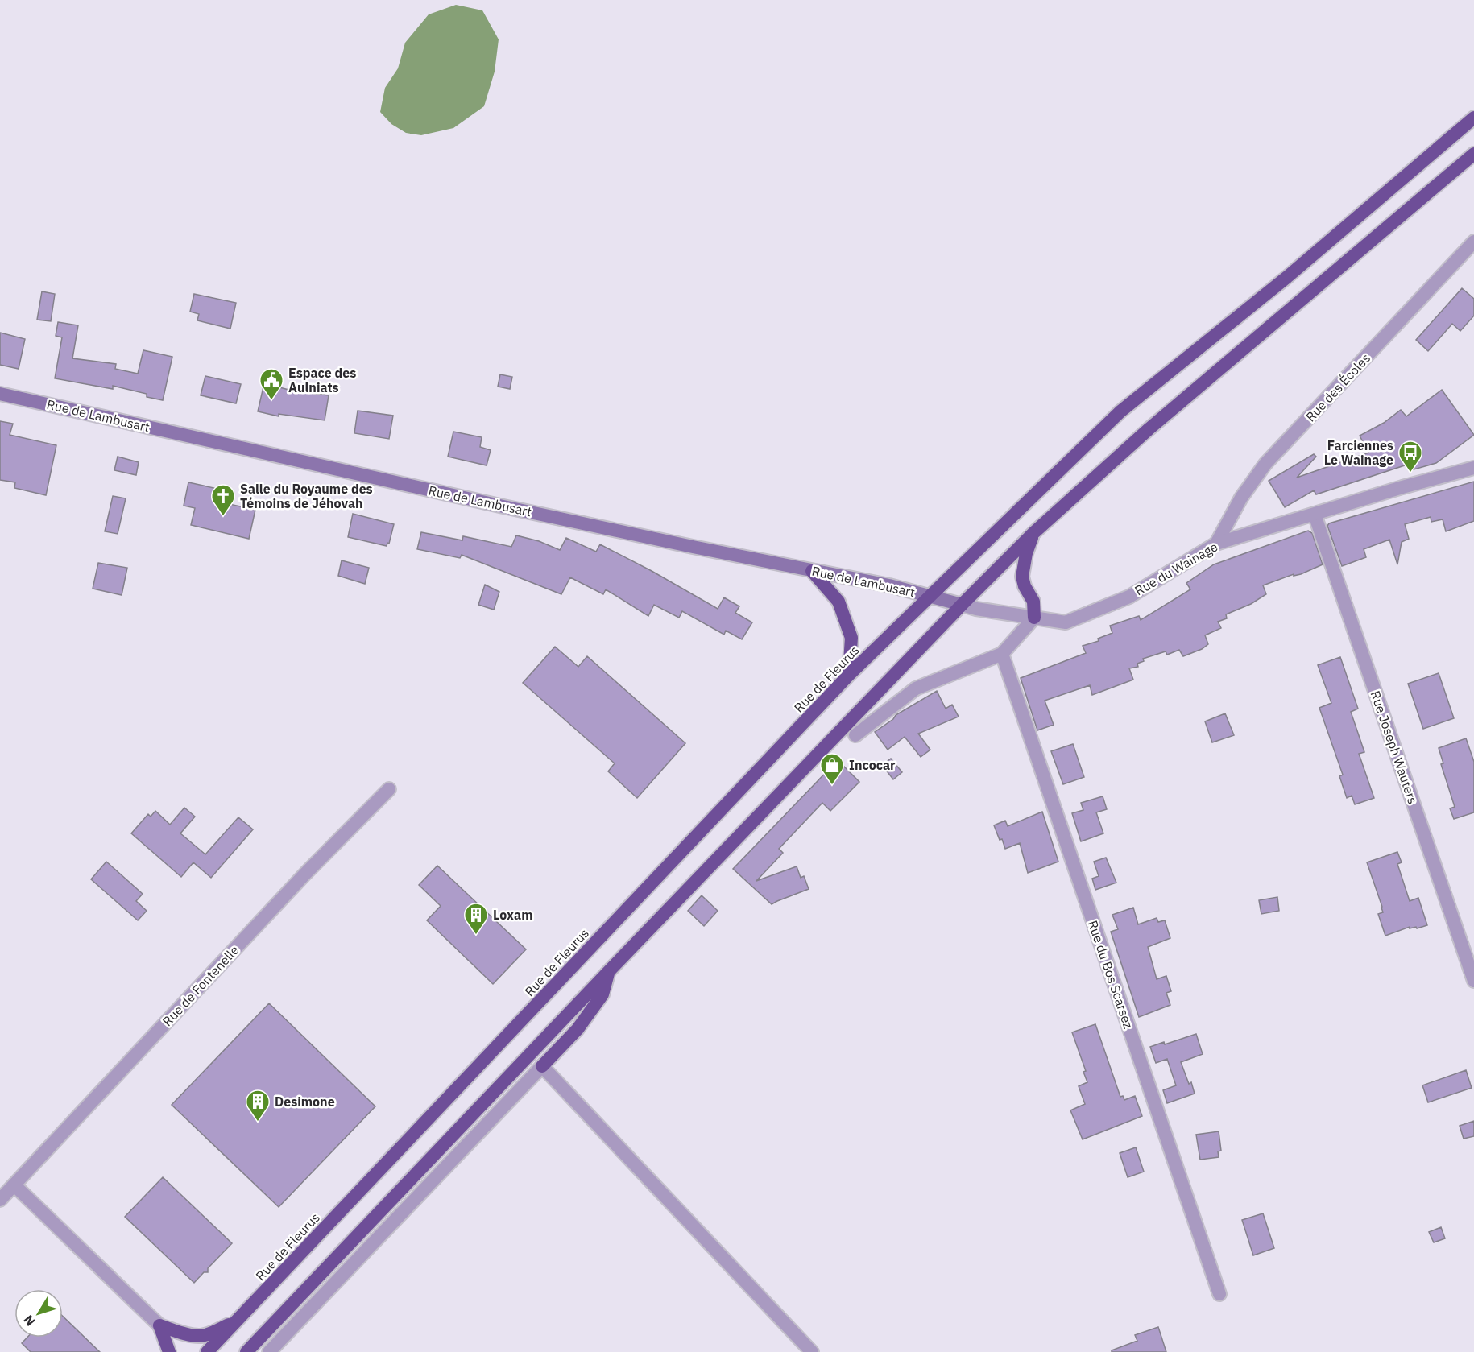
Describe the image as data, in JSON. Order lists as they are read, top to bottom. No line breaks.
{"streets":{"highway":["Rue de Fleurus"],"main road":["Rue de Lambusart"],"street":["Rue des Écoles","Rue du Wainage","Rue Joseph Wauters","Rue du Bos Scarsez","Rue de Fontenelle"]},"crossings":[["Rue des Écoles","Rue du Wainage"],["Rue de Lambusart","Rue du Wainage"],["Rue de Lambusart","Rue de Fleurus"],["Rue du Wainage","Rue Joseph Wauters"]],"places":{"public building":["Espace des Aulniats"],"bus stop":["Farciennes Le Wainage"],"church":["Salle du Royaume des Témoins de Jéhovah"],"shop":["Incocar"],"building":["Loxam","Desimone"]},"north":"bottom left"}
